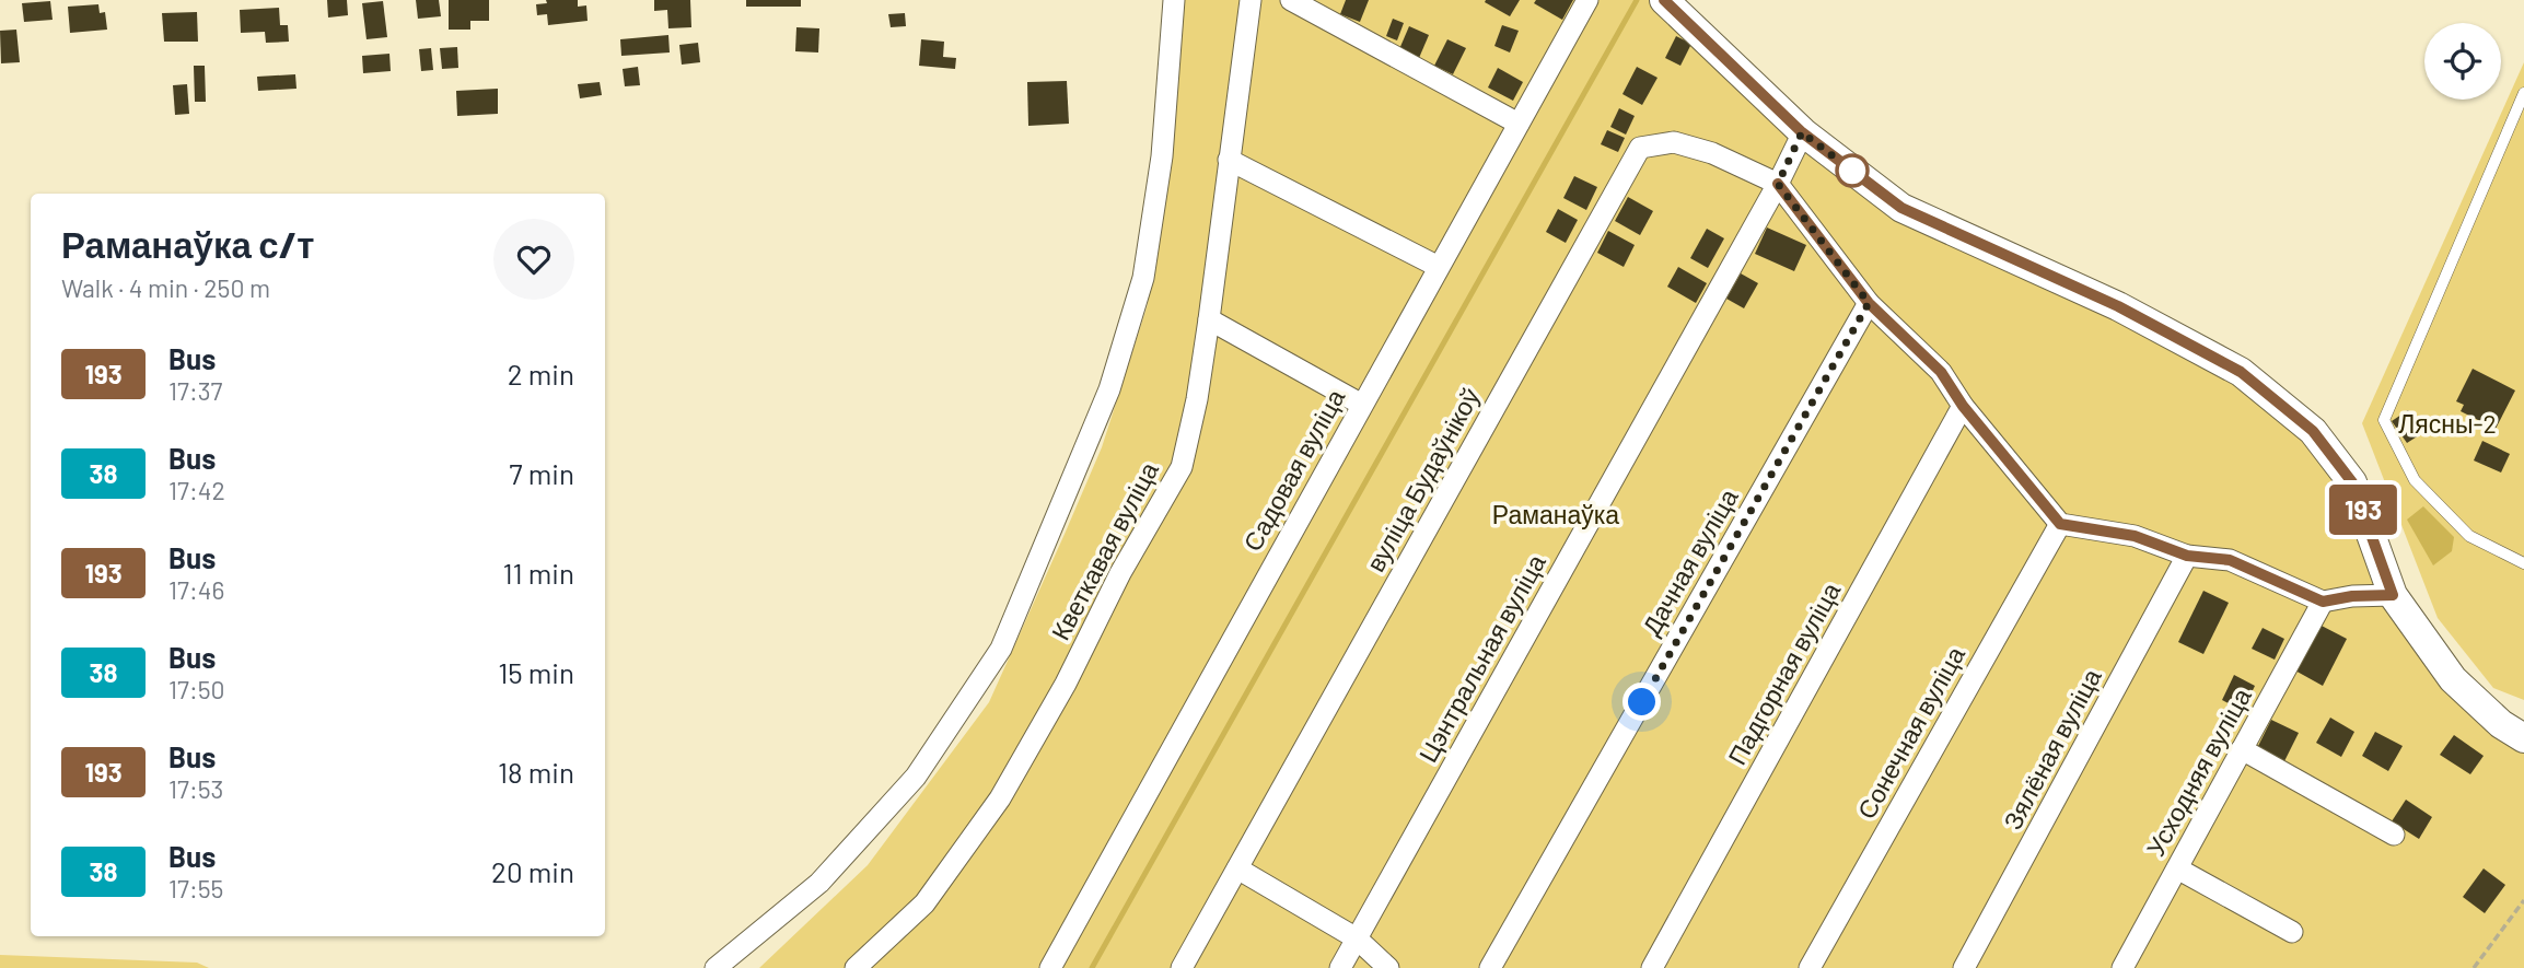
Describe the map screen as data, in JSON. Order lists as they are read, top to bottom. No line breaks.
{"streets":{"street":["Садовая вуліца","вуліца Будаўнікоў","Кветкавая вуліца","Дачная вуліца","Цэнтральная вуліца","Падгорная вуліца","Сонечная вуліца","Зялёная вуліца","Усходняя вуліца"]},"crossings":[["вуліца Будаўнікоў","Цэнтральная вуліца"]],"parks":["Лясны-2","Раманаўка"],"lines":["bus line 193"],"page":{"on_map":"193","heading":["Раманаўка с/т","Walk · 4 min · 250 m"],"list":[{"mark":"193","name":"Bus","note":"17:37","value":"2 min"},{"mark":"38","name":"Bus","note":"17:42","value":"7 min"},{"mark":"193","name":"Bus","note":"17:46","value":"11 min"},{"mark":"38","name":"Bus","note":"17:50","value":"15 min"},{"mark":"193","name":"Bus","note":"17:53","value":"18 min"},{"mark":"38","name":"Bus","note":"17:55","value":"20 min"}]}}
